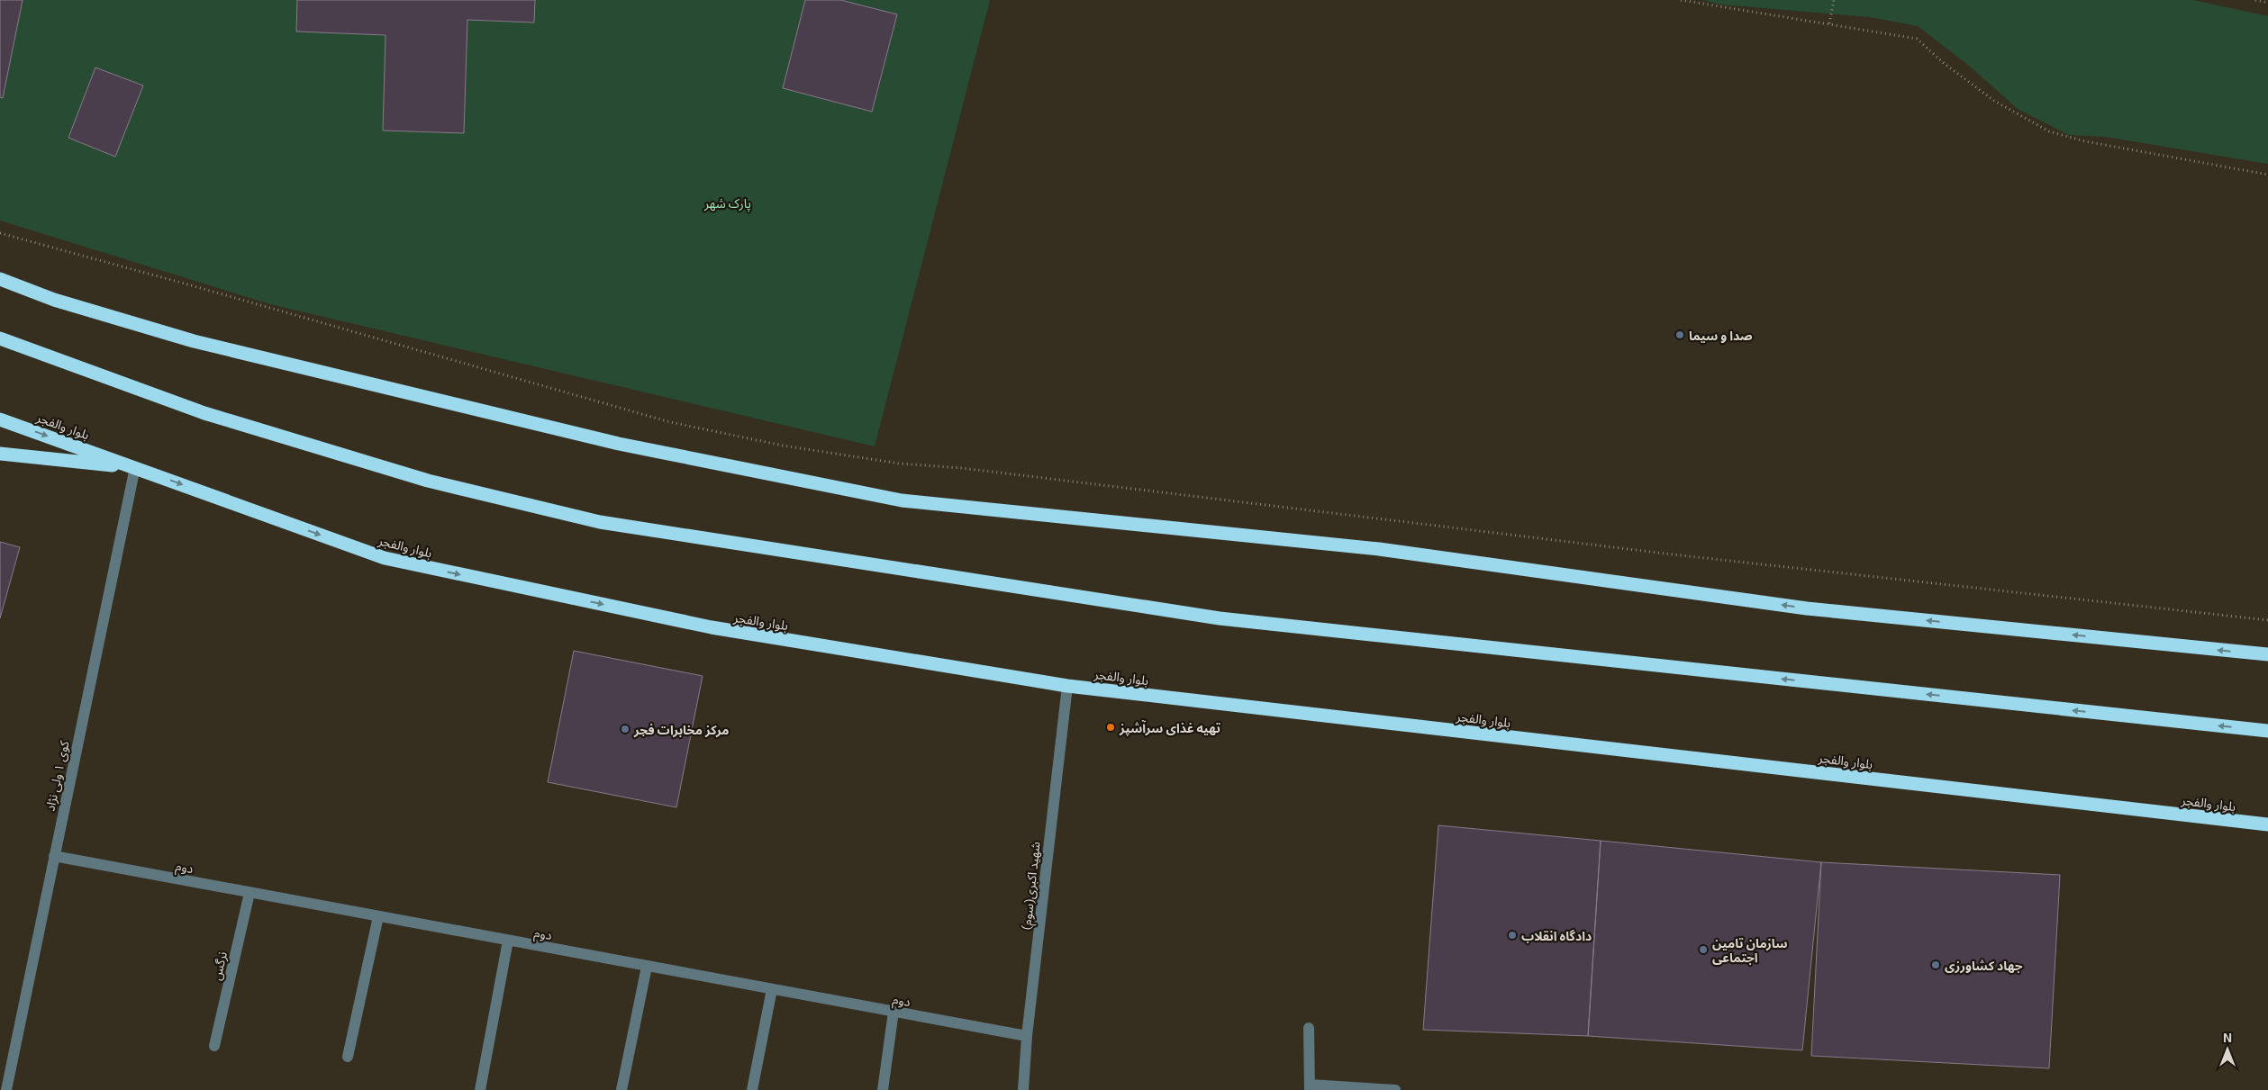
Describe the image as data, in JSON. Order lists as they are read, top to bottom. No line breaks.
{"streets":{"highway":["بلوار والفجر"],"street":["کوی ۱ ولی نژاد","دوم","شهید اکبری(سوم)","نرگس"]},"crossings":[["بلوار والفجر","کوی ۱ ولی نژاد"],["بلوار والفجر","شهید اکبری(سوم)"],["کوی ۱ ولی نژاد","دوم"],["دوم","شهید اکبری(سوم)"],["دوم","نرگس"]],"parks":["پارک شهر"],"places":["صدا و سیما","تهیه غذای سرآشپز","مرکز مخابرات فجر","دادگاه انقلاب","سازمان تامین اجتماعی","جهاد کشاورزی"],"north":"top"}
